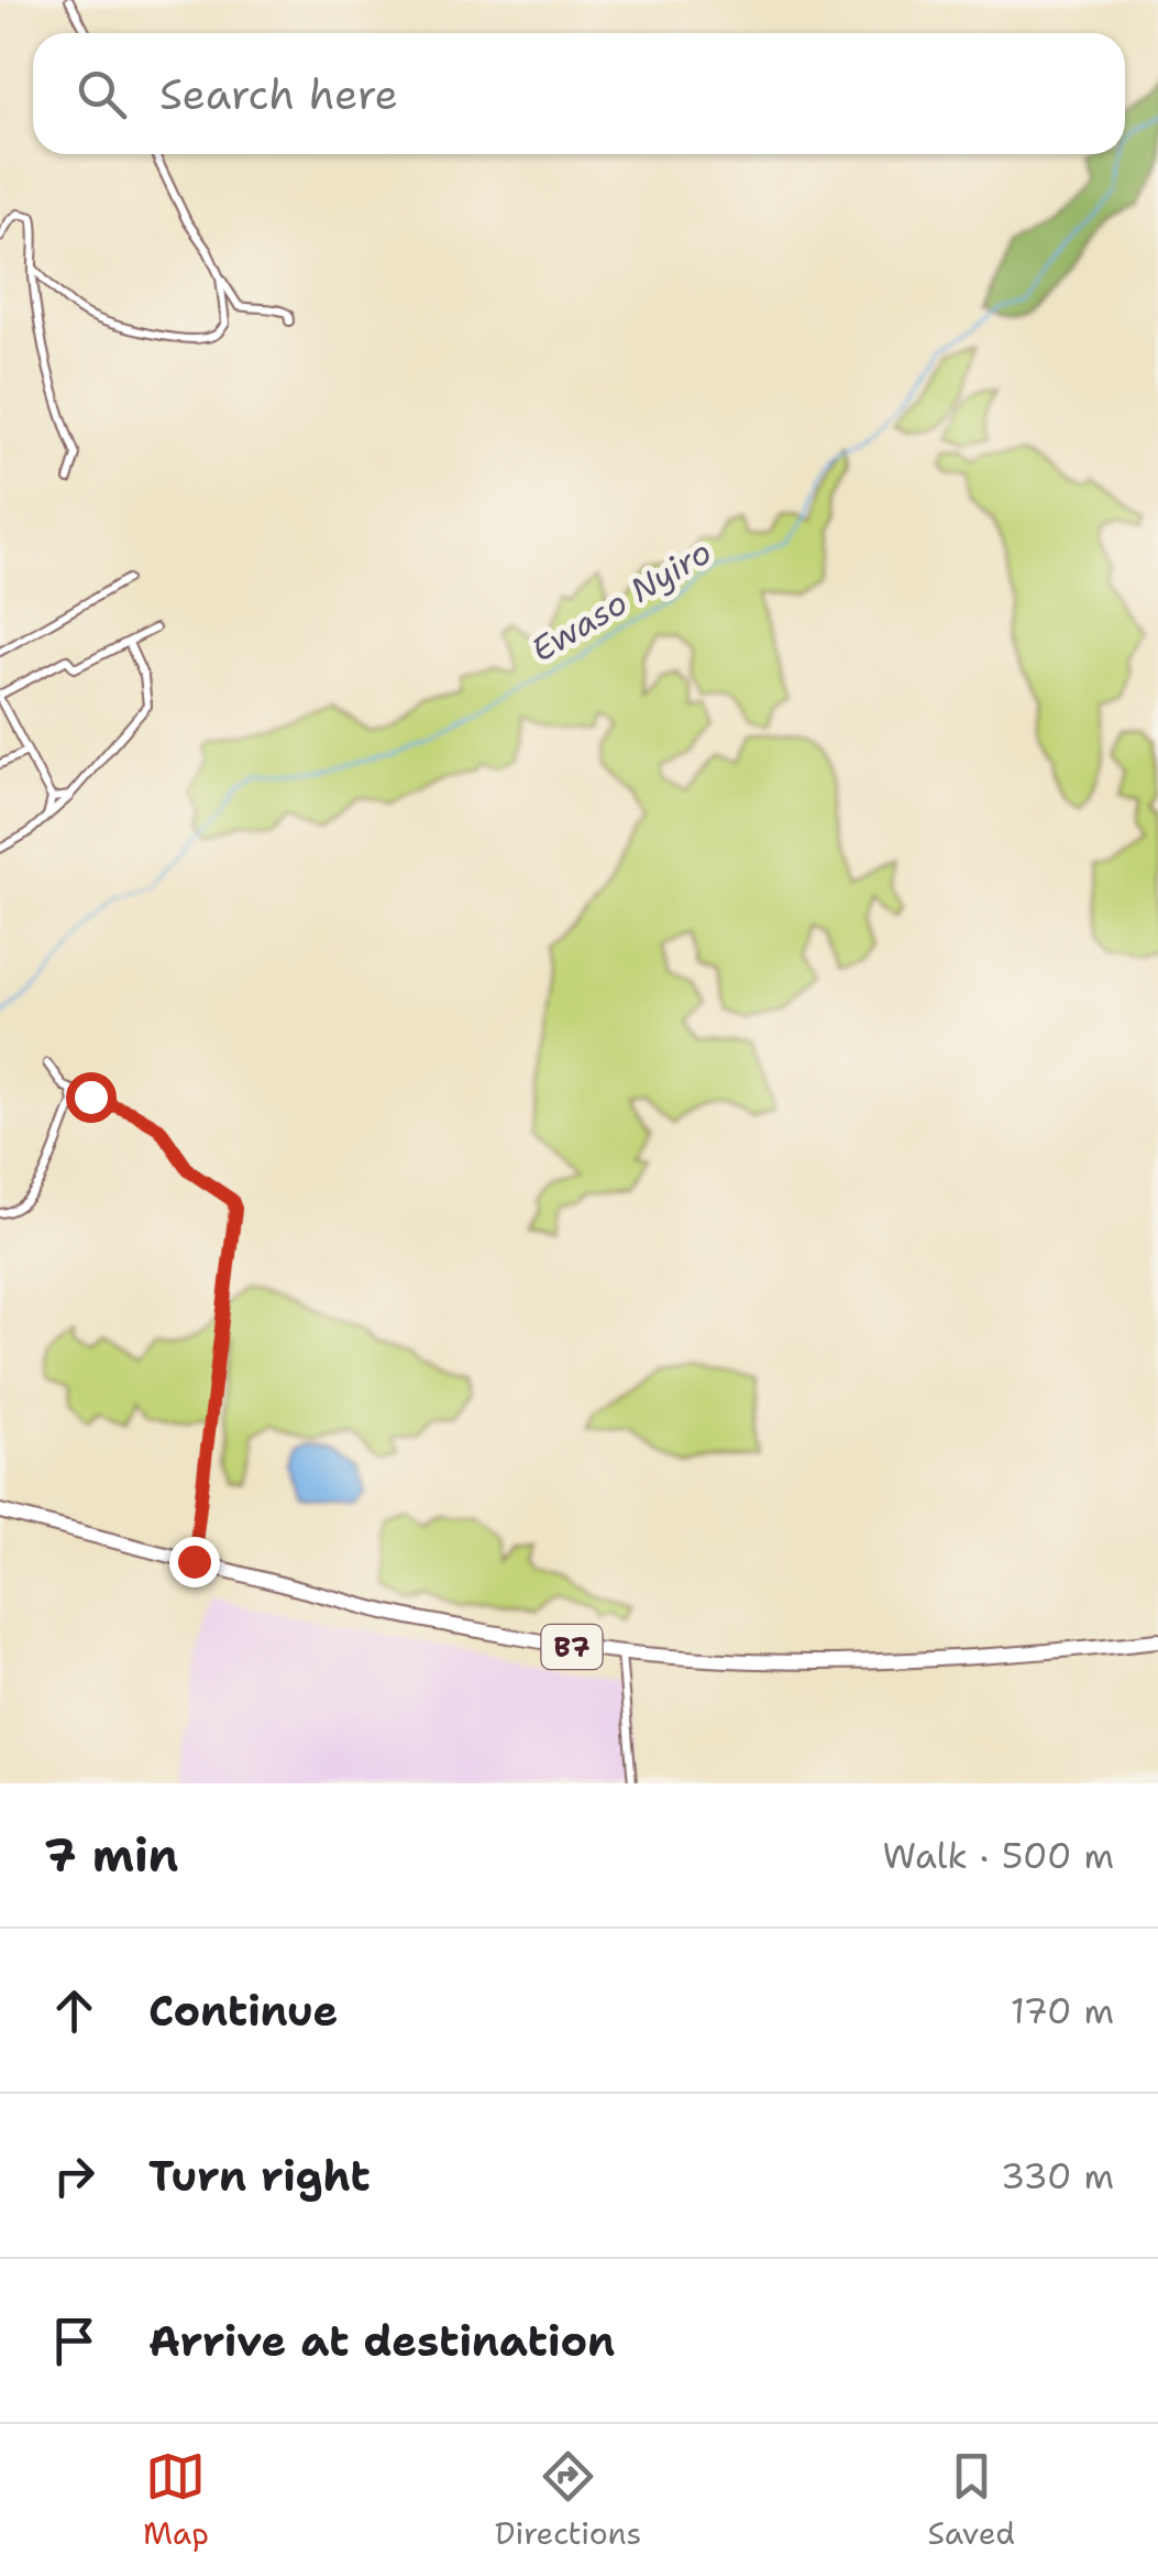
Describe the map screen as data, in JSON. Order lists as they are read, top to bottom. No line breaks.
{"streets":{"highway":["B7"]},"water":["Ewaso Nyiro"],"page":{"search":"Search here","heading":["7 min","Walk · 500 m"],"list":[["Continue","170 m"],["Turn right","330 m"],"Arrive at destination"],"nav":["Map","Directions","Saved"]}}
